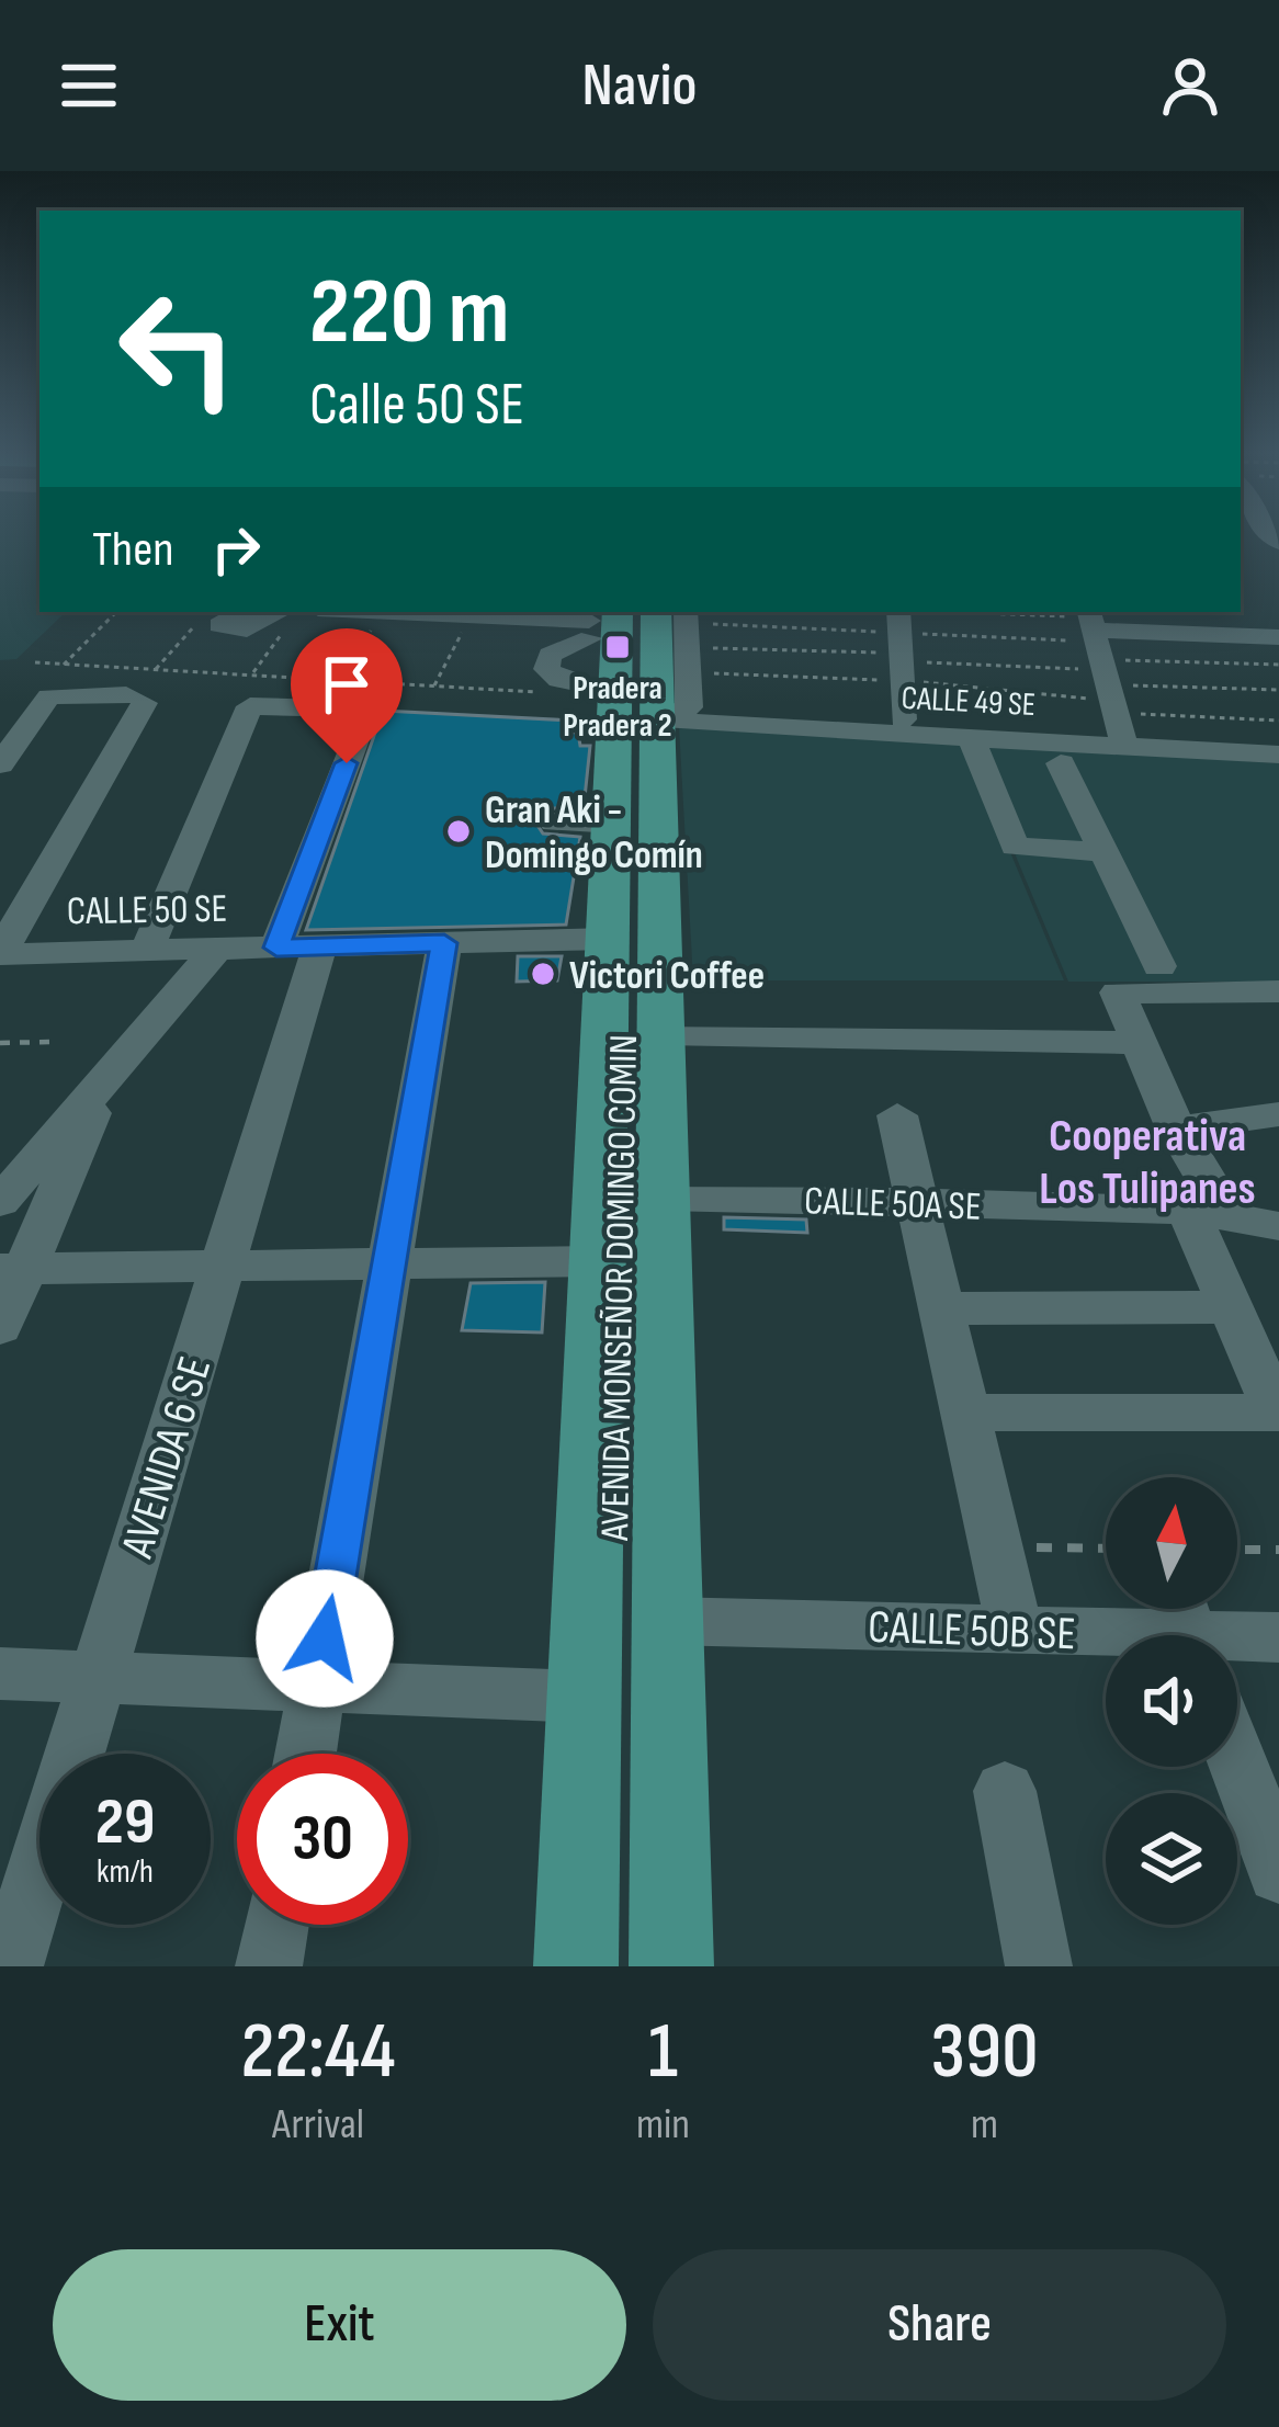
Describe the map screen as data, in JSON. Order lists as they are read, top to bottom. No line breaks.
{"streets":{"main road":["AVENIDA MONSEÑOR DOMINGO COMIN"],"street":["CALLE 49 SE","CALLE 50 SE","CALLE 50A SE","AVENIDA 6 SE","CALLE 50B SE"]},"crossings":[["CALLE 49 SE","AVENIDA MONSEÑOR DOMINGO COMIN"],["CALLE 50 SE","AVENIDA MONSEÑOR DOMINGO COMIN"],["CALLE 50 SE","AVENIDA 6 SE"],["CALLE 50A SE","AVENIDA MONSEÑOR DOMINGO COMIN"],["AVENIDA MONSEÑOR DOMINGO COMIN","CALLE 50B SE"]],"districts":["Cooperativa Los Tulipanes"],"places":{"transit":["Pradera Pradera 2"],"other":["Gran Aki - Domingo Comín","Victori Coffee"]},"north":"top","page":{"header":"Navio","turn":["220 m","Calle 50 SE"],"then":"Then","speed":"29 km/h","limit":"30","eta":["22:44","Arrival","1","min","390","m"],"buttons":["Exit","Share"]}}
